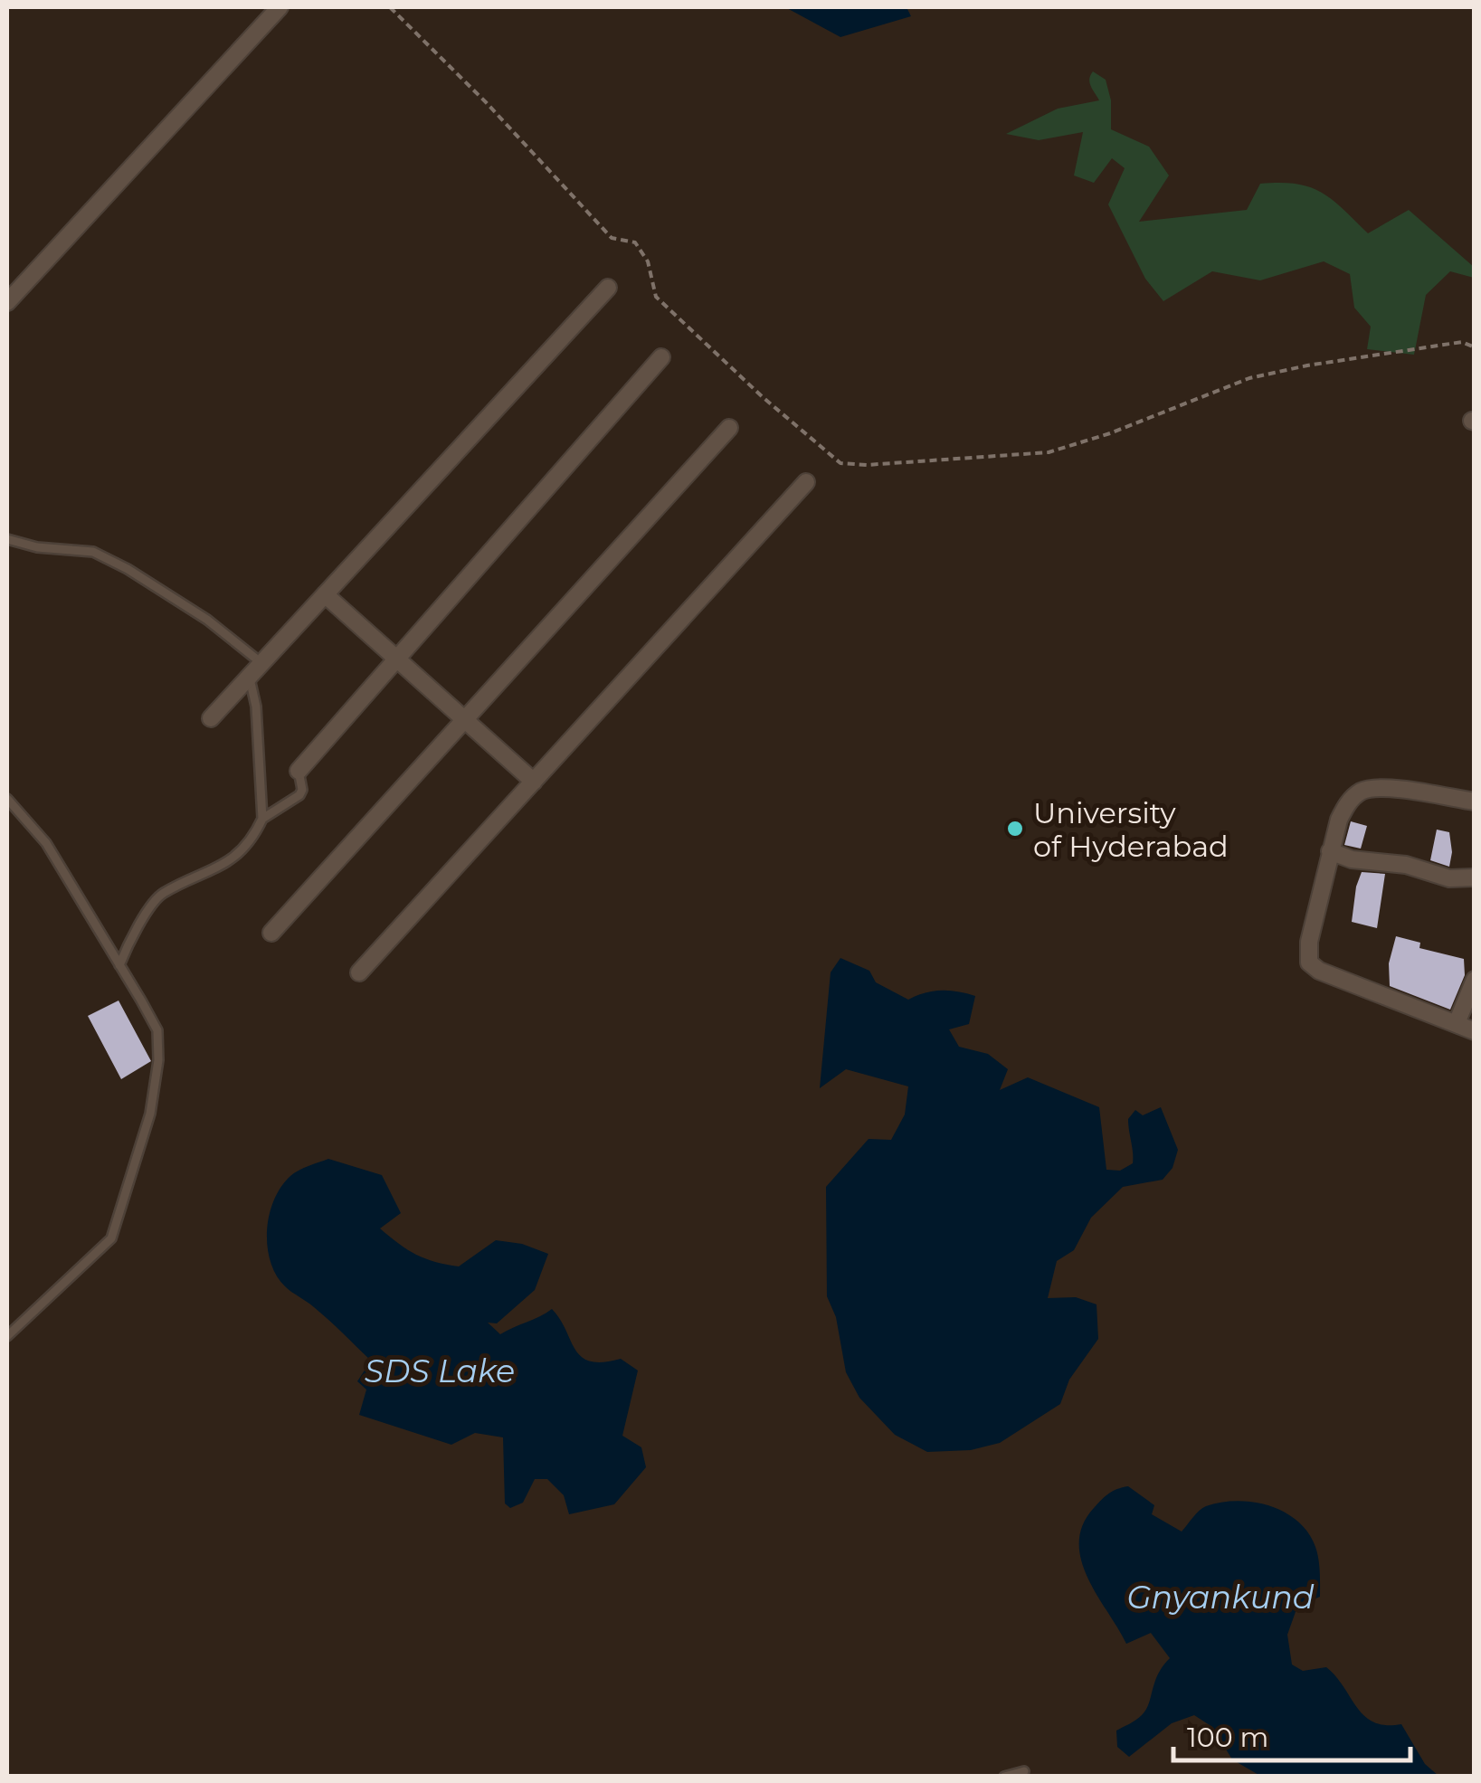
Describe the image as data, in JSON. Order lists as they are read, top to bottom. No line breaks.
{"water":["SDS Lake","Gnyankund"],"places":["University of Hyderabad"],"scale_bar":"100 m"}
